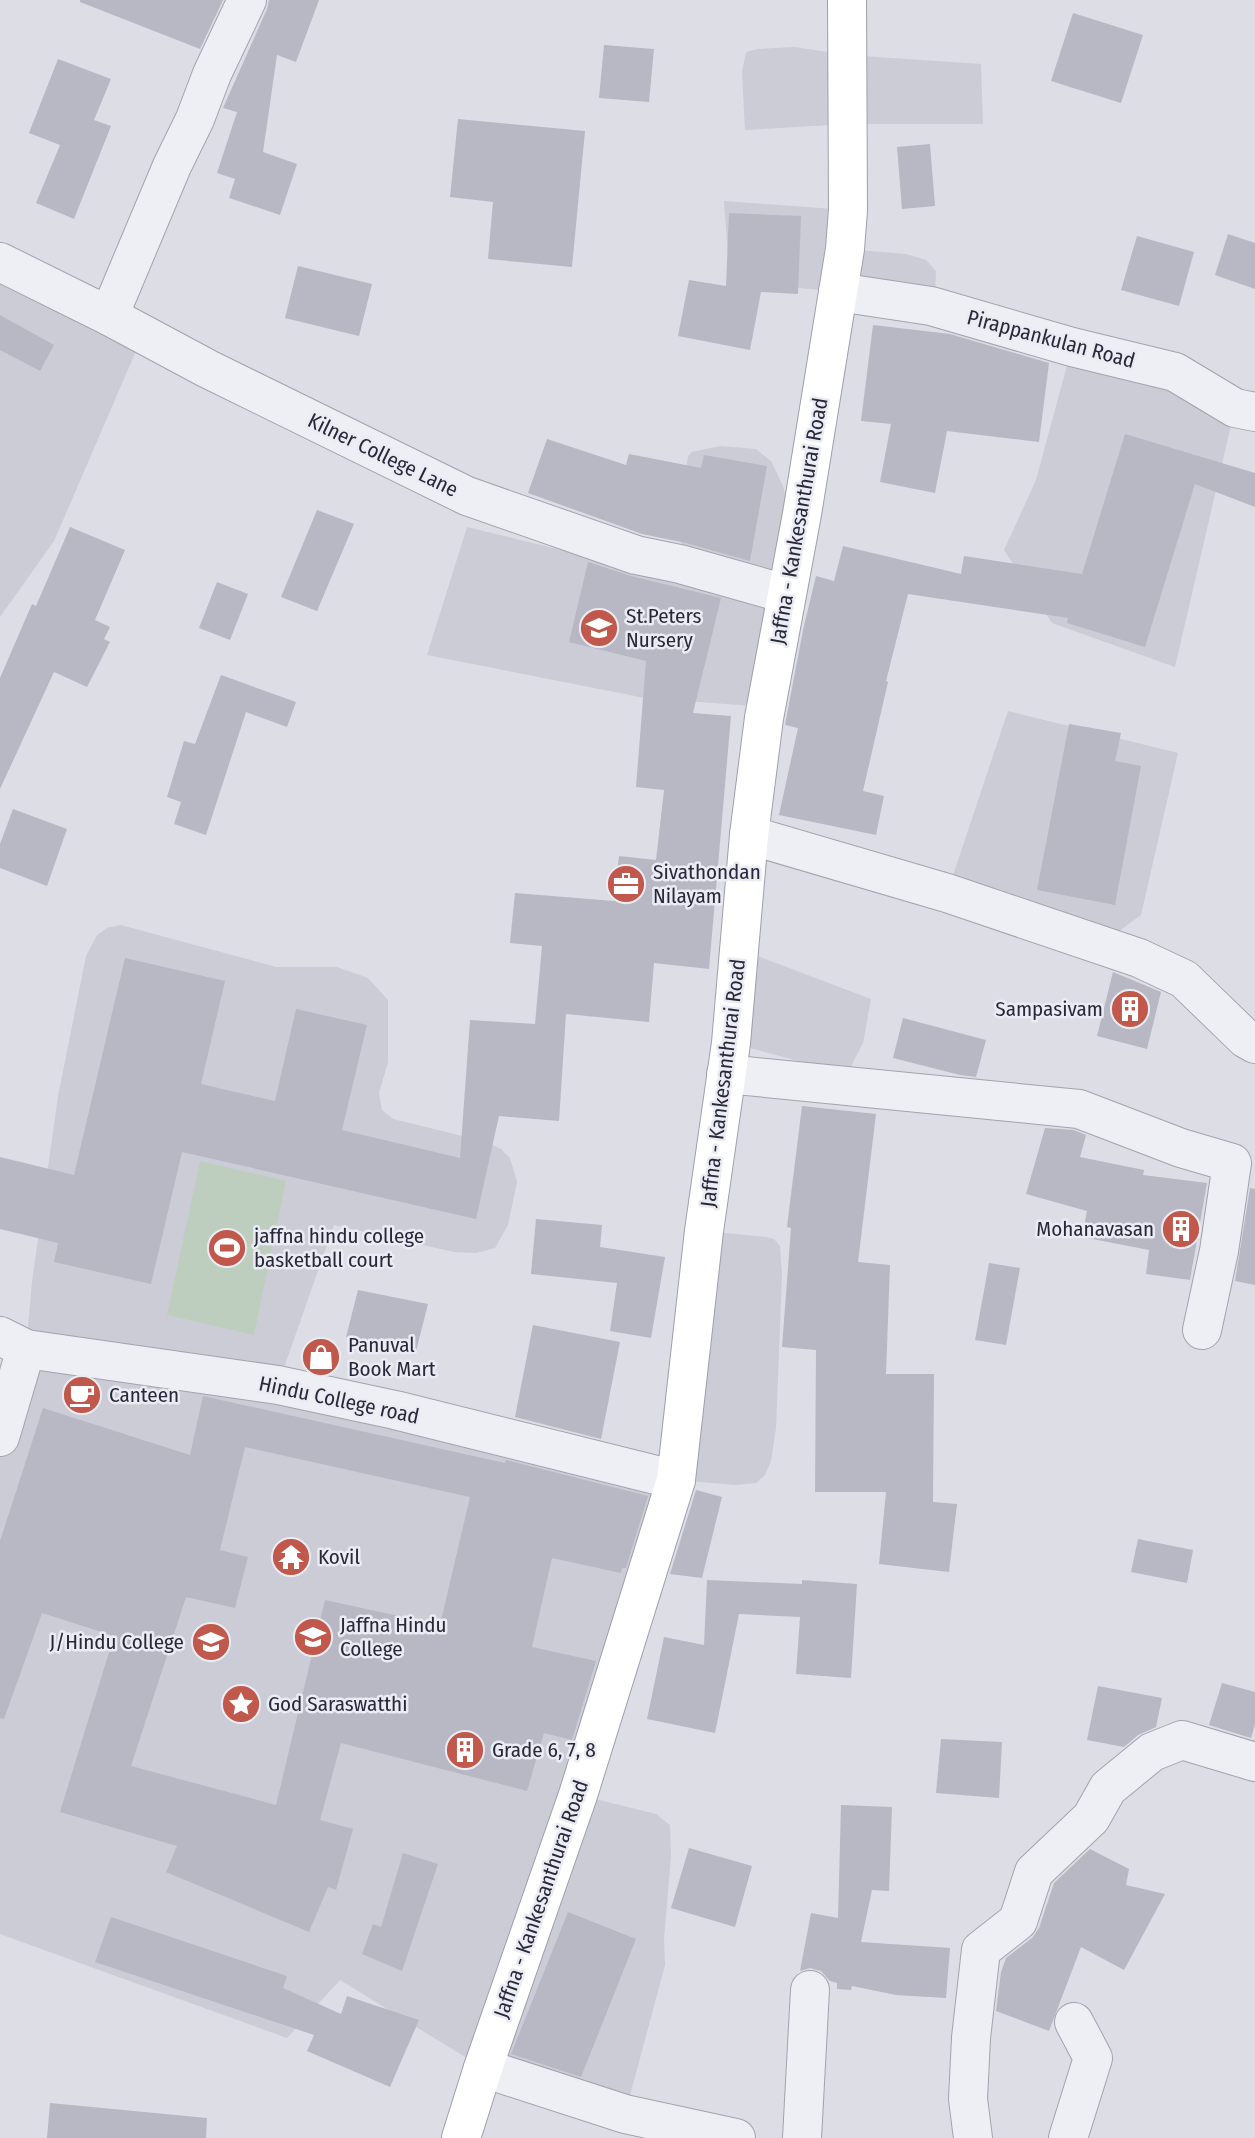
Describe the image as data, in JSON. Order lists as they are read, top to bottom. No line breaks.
{"streets":{"main road":["Jaffna - Kankesanthurai Road"],"street":["Pirappankulan Road","Kilner College Lane","Hindu College road"]},"crossings":[["Pirappankulan Road","Jaffna - Kankesanthurai Road"],["Kilner College Lane","Jaffna - Kankesanthurai Road"],["Jaffna - Kankesanthurai Road","Hindu College road"]],"places":{"school or university":["St.Peters Nursery","Jaffna Hindu College","J/Hindu College"],"office":["Sivathondan Nilayam"],"building":["Sampasivam","Mohanavasan","Grade 6, 7, 8"],"sports":["jaffna hindu college basketball court"],"shop":["Panuval Book Mart"],"cafe":["Canteen"],"temple":["Kovil"],"place":["God Saraswatthi"]}}
